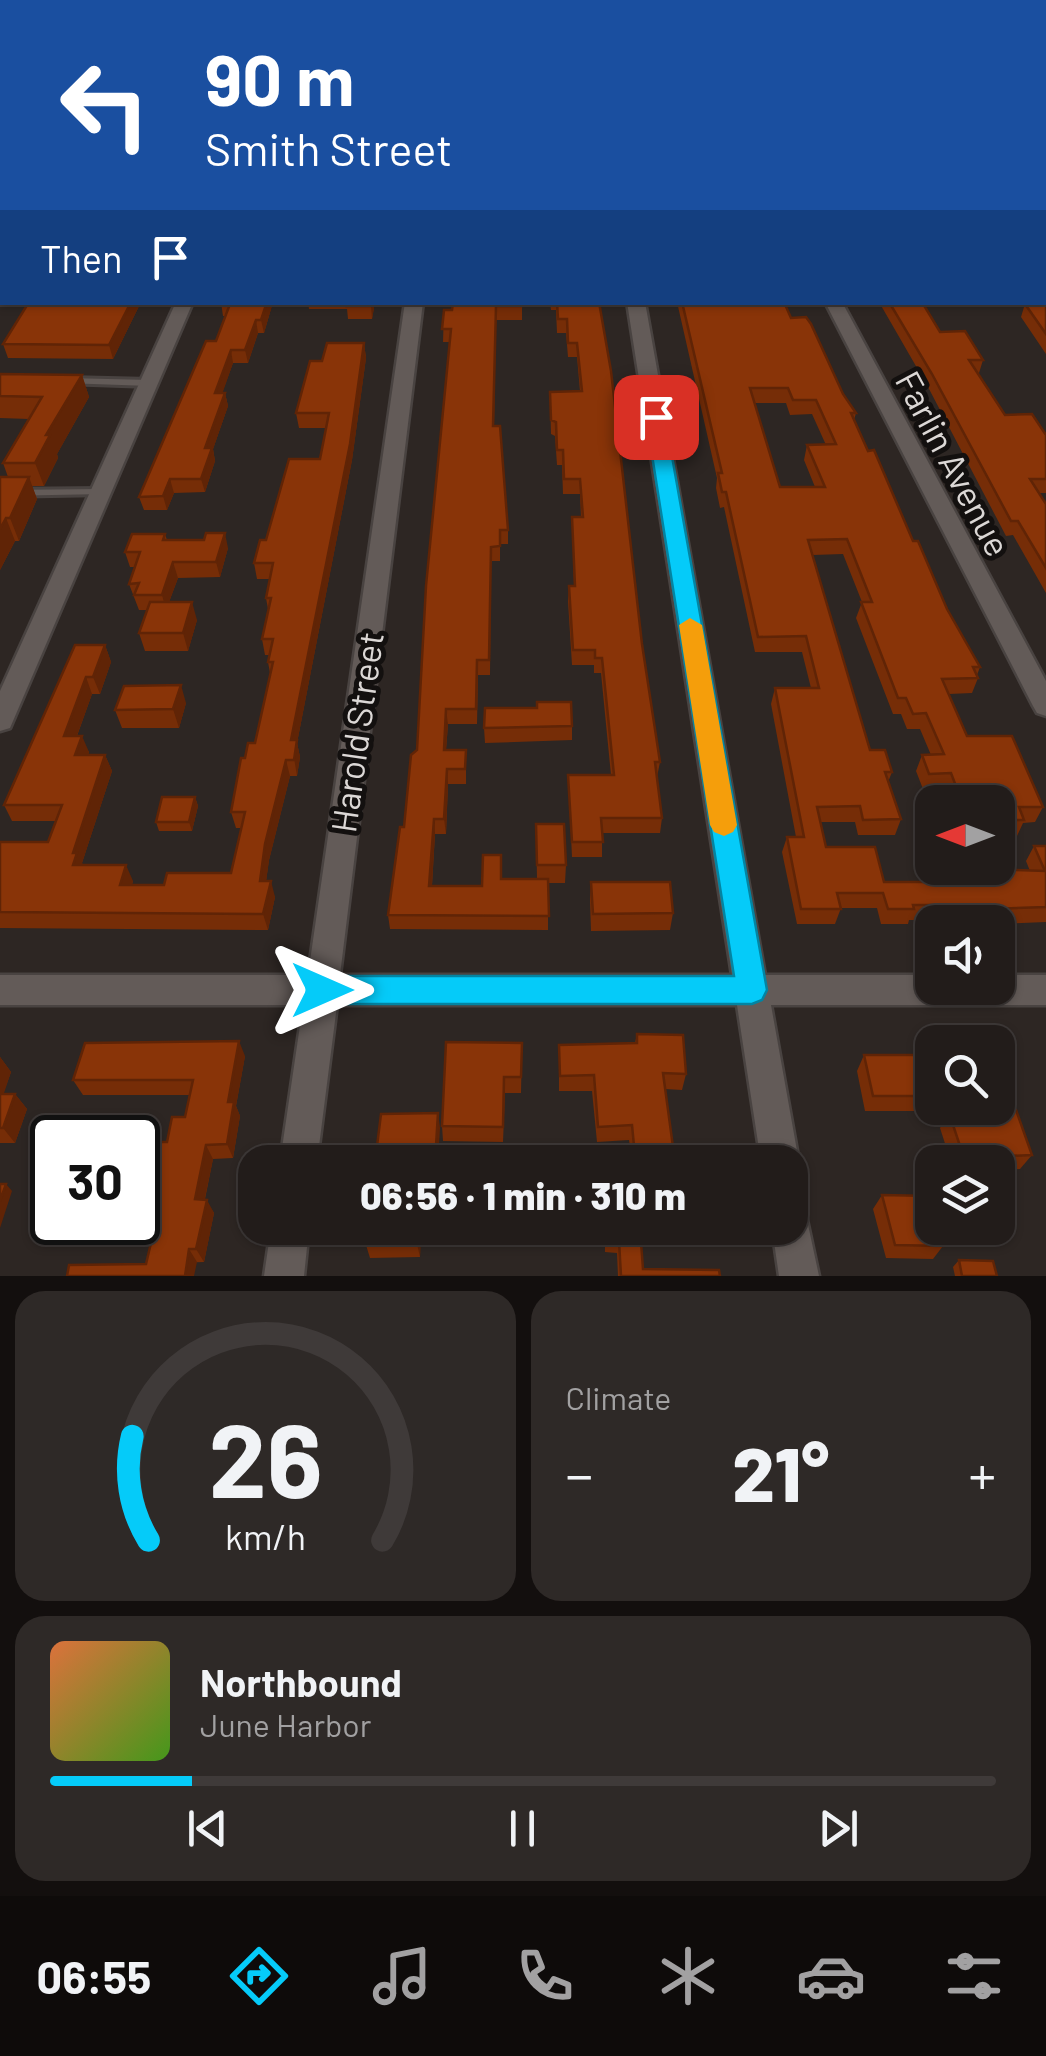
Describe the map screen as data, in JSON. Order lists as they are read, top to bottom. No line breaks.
{"streets":{"street":["Farlin Avenue","Harold Street"]},"north":"left","page":{"turn":["90 m","Smith Street"],"then":"Then","limit":"30","trip":"06:56 · 1 min · 310 m","tile":"Climate","heat":["−","21°","+"],"song":["Northbound","June Harbor"],"tabs":"06:55","gauge":["26","km/h"]}}
